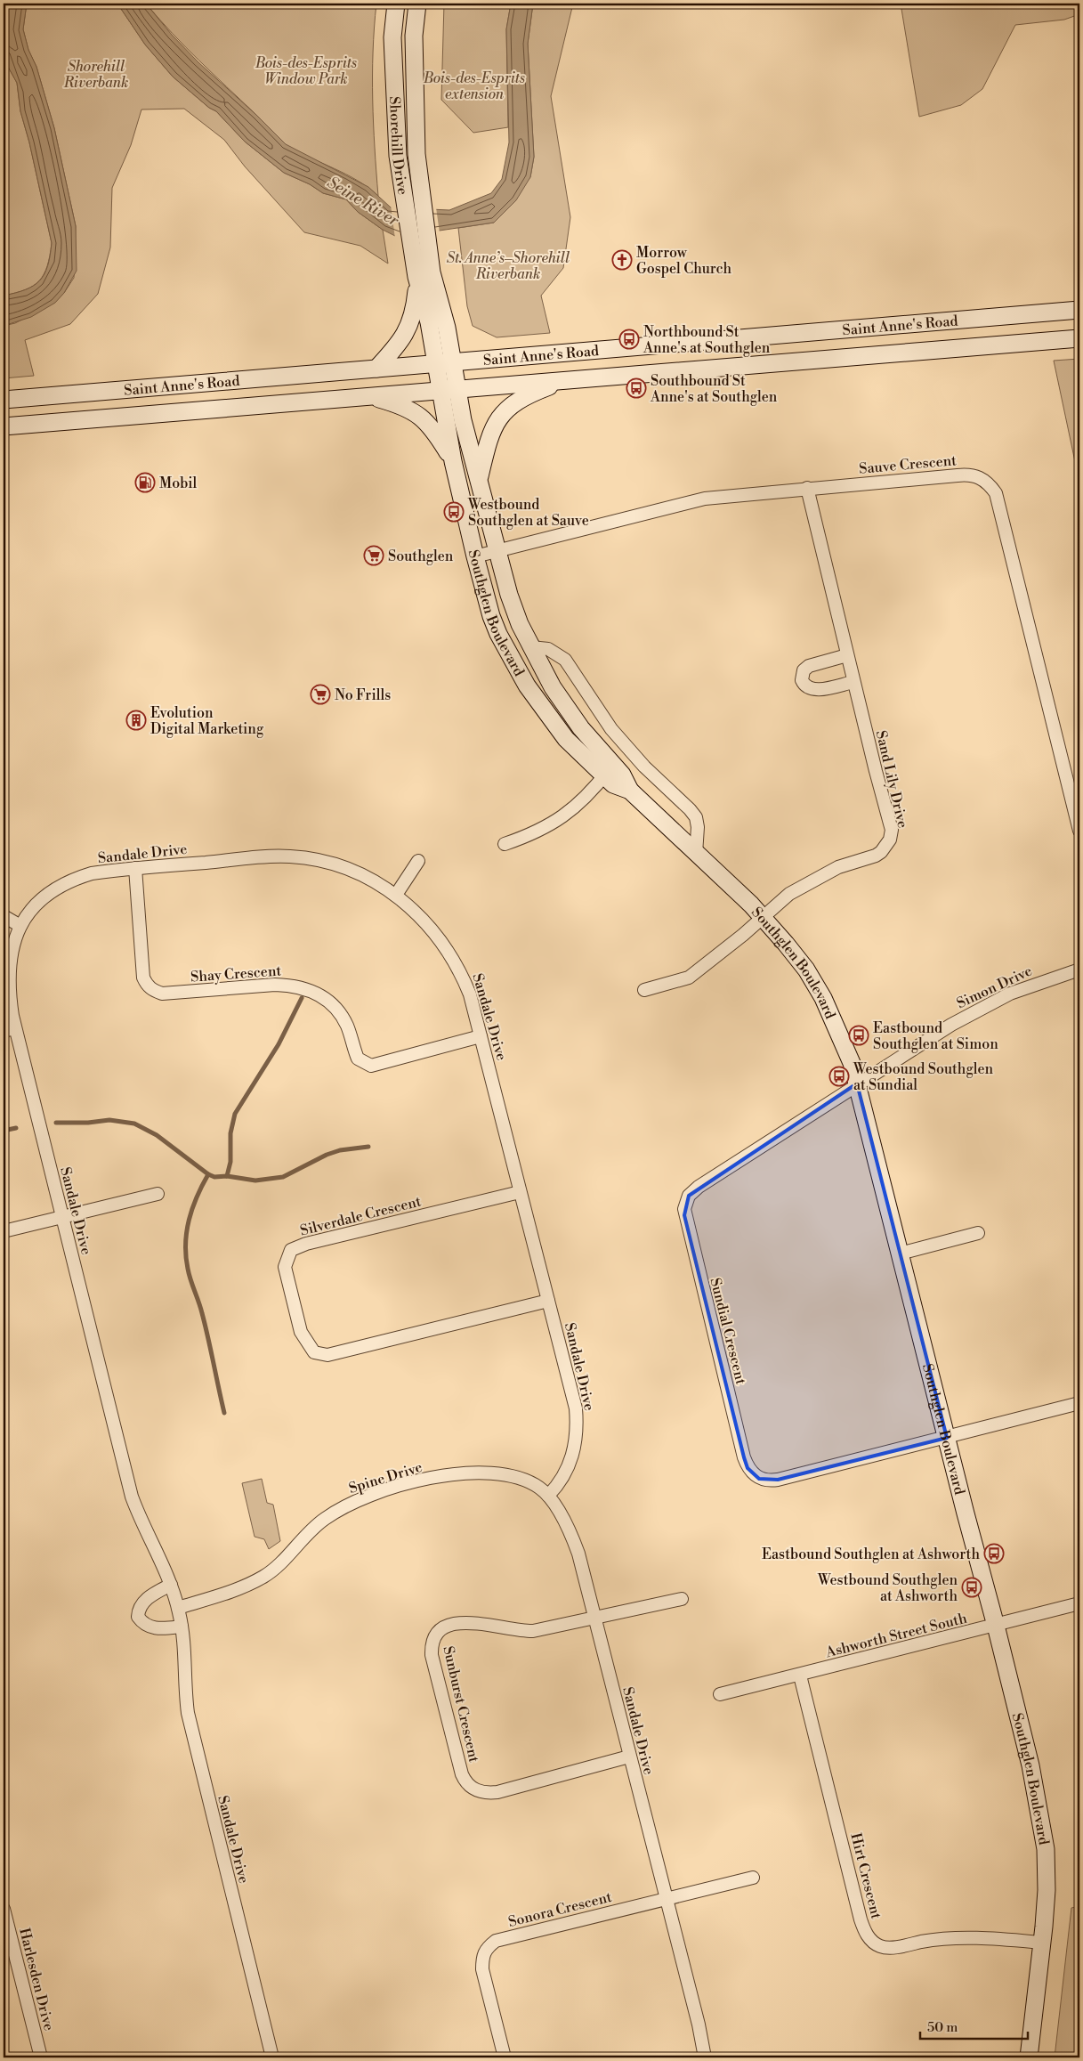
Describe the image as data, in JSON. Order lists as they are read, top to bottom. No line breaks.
{"streets":{"street":["Shorehill Drive","Saint Anne's Road","Sauve Crescent","Southglen Boulevard","Sand Lily Drive","Sandale Drive","Shay Crescent","Simon Drive","Silverdale Crescent","Sundial Crescent","Spine Drive","Ashworth Street South","Sunburst Crescent","Hirt Crescent","Sonora Crescent","Harlesden Drive"]},"crossings":[["Shorehill Drive","Saint Anne's Road"],["Shorehill Drive","Southglen Boulevard"],["Saint Anne's Road","Southglen Boulevard"],["Sauve Crescent","Southglen Boulevard"],["Sauve Crescent","Sand Lily Drive"],["Southglen Boulevard","Sand Lily Drive"],["Southglen Boulevard","Simon Drive"],["Southglen Boulevard","Sundial Crescent"],["Southglen Boulevard","Ashworth Street South"],["Southglen Boulevard","Hirt Crescent"],["Sandale Drive","Shay Crescent"],["Sandale Drive","Silverdale Crescent"],["Sandale Drive","Spine Drive"],["Sandale Drive","Sunburst Crescent"],["Sandale Drive","Sonora Crescent"],["Simon Drive","Sundial Crescent"],["Ashworth Street South","Hirt Crescent"]],"water":["Seine River"],"parks":["Bois-des-Esprits Window Park","Shorehill Riverbank","Bois-des-Esprits extension","St. Anne’s–Shorehill Riverbank"],"places":{"church":["Morrow Gospel Church"],"bus stop":["Northbound St Anne's at Southglen","Southbound St Anne's at Southglen","Westbound Southglen at Sauve","Eastbound Southglen at Simon","Westbound Southglen at Sundial","Eastbound Southglen at Ashworth","Westbound Southglen at Ashworth"],"fuel station":["Mobil"],"supermarket":["Southglen","No Frills"],"building":["Evolution Digital Marketing"]},"scale_bar":"50 m"}
